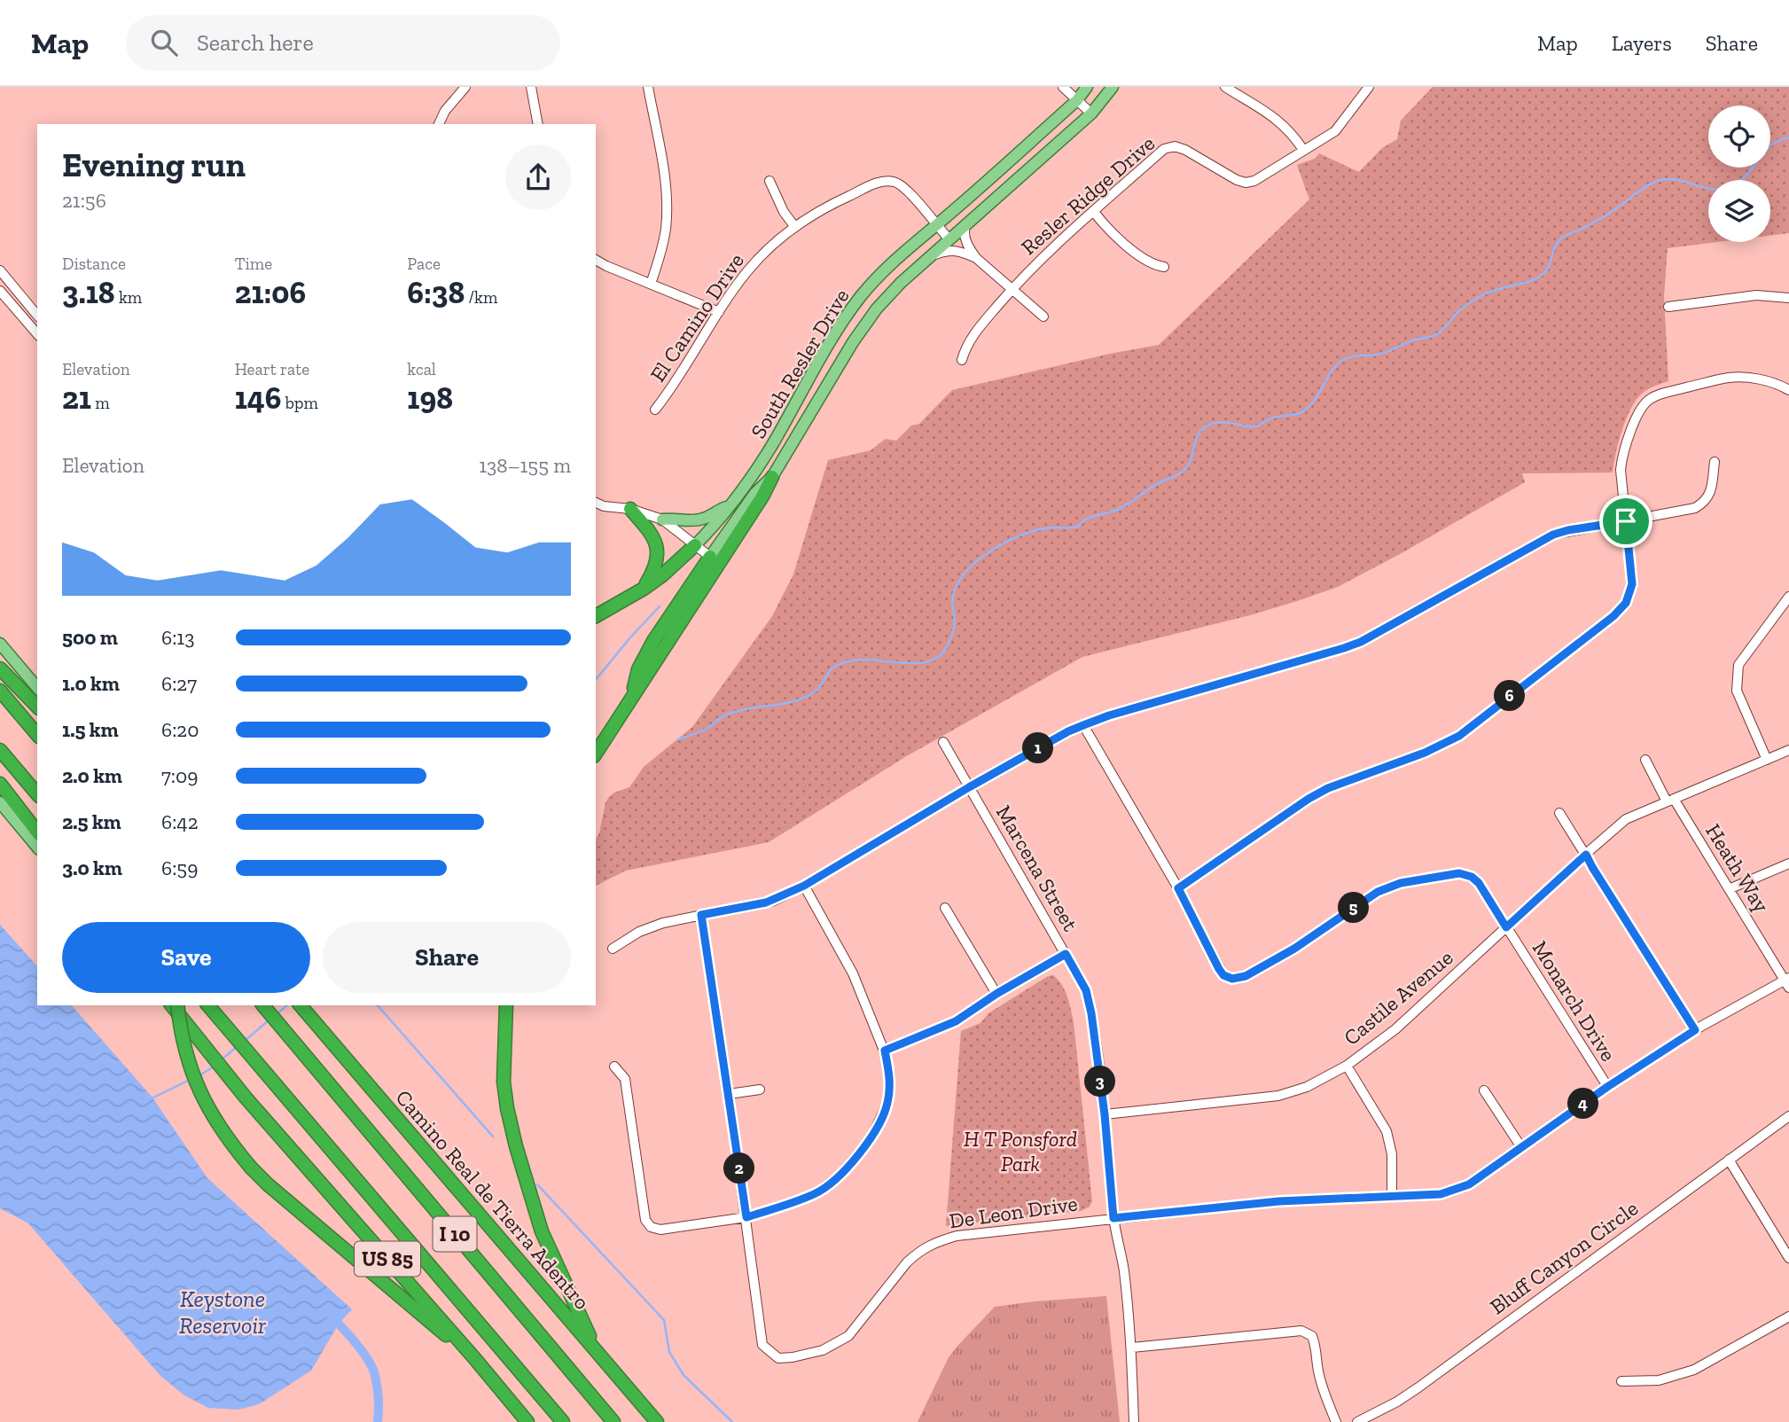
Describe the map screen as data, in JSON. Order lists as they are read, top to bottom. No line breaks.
{"streets":{"highway":["Camino Real de Tierra Adentro","I 10","US 85"],"main road":["South Resler Drive"],"street":["Resler Ridge Drive","El Camino Drive","Marcena Street","Heath Way","Castile Avenue","Monarch Drive","De Leon Drive","Bluff Canyon Circle"]},"crossings":[["El Camino Drive","South Resler Drive"],["Marcena Street","Castile Avenue"],["Marcena Street","De Leon Drive"],["Heath Way","Castile Avenue"],["Heath Way","De Leon Drive"],["Castile Avenue","Monarch Drive"],["Monarch Drive","De Leon Drive"]],"water":["Keystone Reservoir"],"parks":["H T Ponsford Park"],"page":{"header":"Map","search":"Search here","nav":["Map","Layers","Share"],"heading":["Evening run","21:56"],"stats":[["Distance","3.18 km"],["Time","21:06"],["Pace","6:38 /km"],["Elevation","21 m"],["Heart rate","146 bpm"],["kcal","198"]],"chart":["Elevation","138–155 m"],"list":[{"name":"500 m","note":"6:13"},{"name":"1.0 km","note":"6:27"},{"name":"1.5 km","note":"6:20"},{"name":"2.0 km","note":"7:09"},{"name":"2.5 km","note":"6:42"},{"name":"3.0 km","note":"6:59"}],"pins":["6","1","5","3","4","2"],"buttons":["Save","Share"]}}
